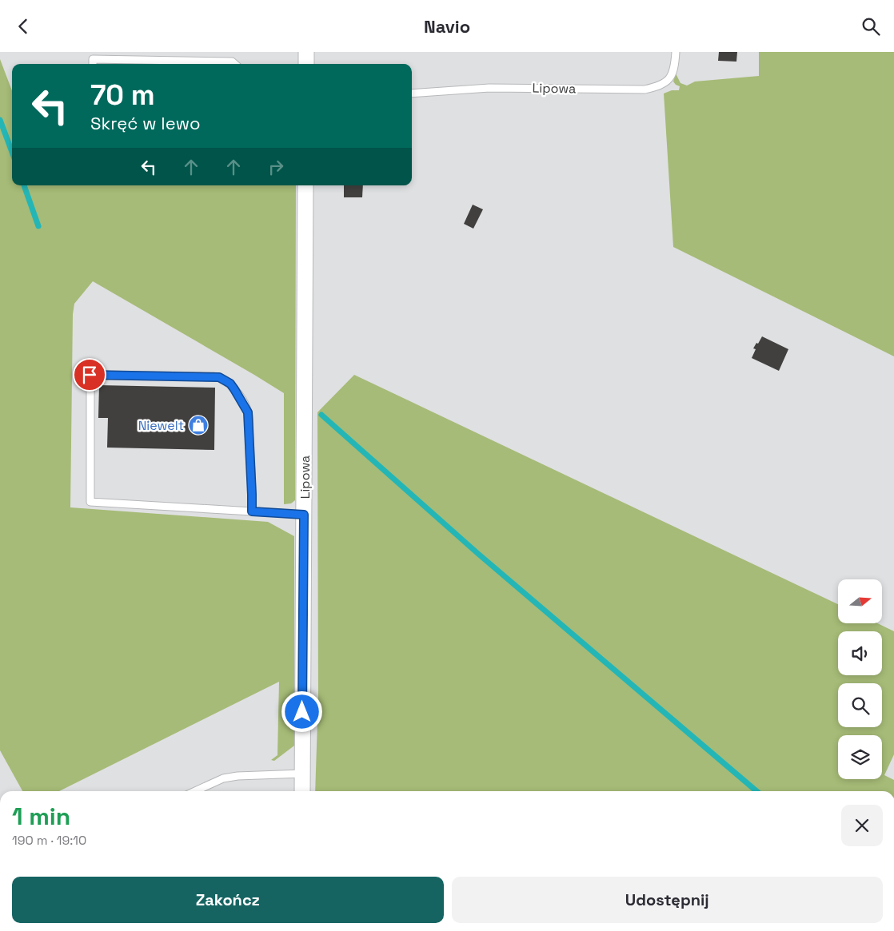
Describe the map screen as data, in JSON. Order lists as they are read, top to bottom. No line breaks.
{"streets":{"street":["Lipowa"]},"places":{"shop":["Niewelt"]},"north":"right","page":{"header":"Navio","turn":["70 m","Skręć w lewo"],"heading":["1 min","190 m · 19:10"],"buttons":["Zakończ","Udostępnij"]}}
